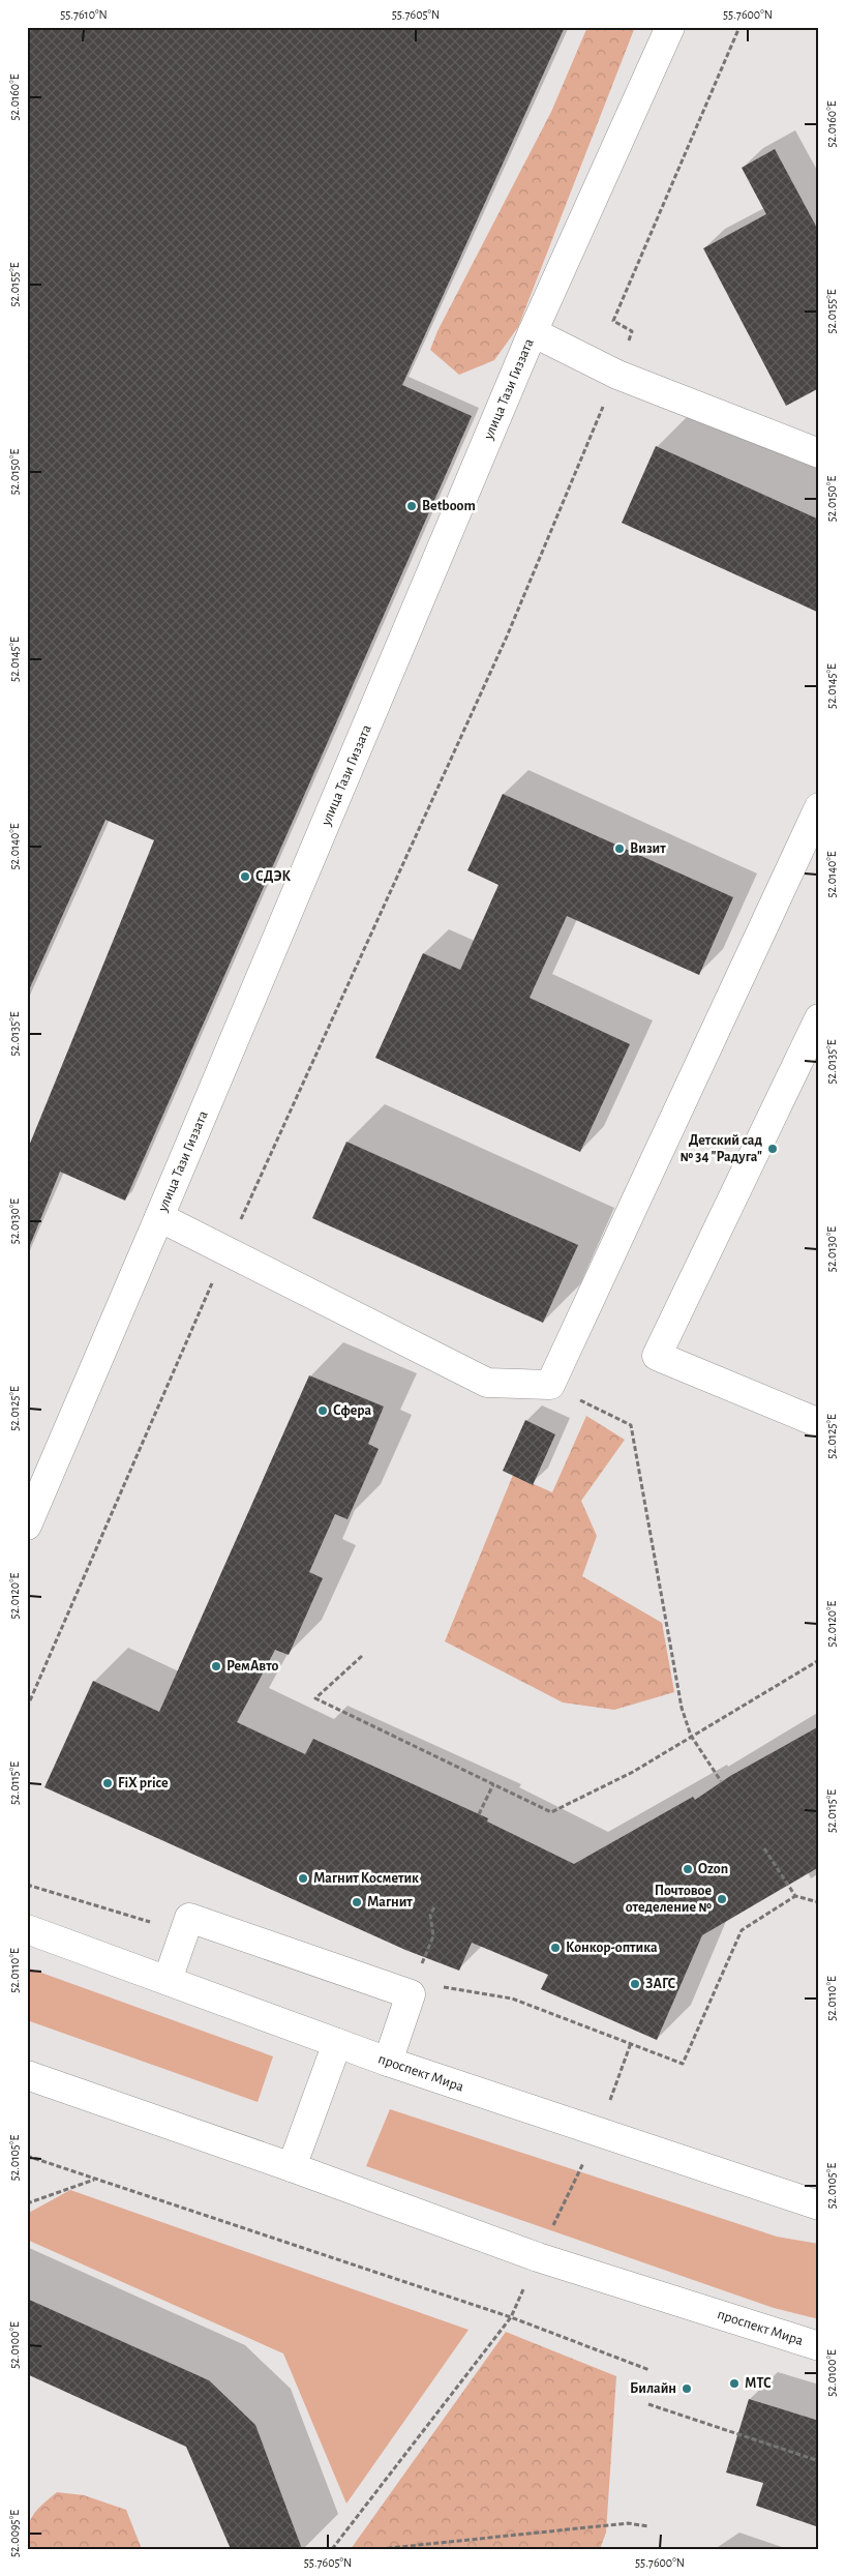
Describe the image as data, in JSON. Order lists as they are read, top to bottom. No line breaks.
{"streets":{"main road":["улица Тази Гиззата","проспект Мира"]},"places":["Betboom","Визит","СДЭК","Детский сад № 34 \"Радуга\"","Сфера","РемАвто","FiX price","Ozon","Магнит Косметик","Почтовое отеделение №","Магнит","Конкор-оптика","ЗАГС","МТС","Билайн"],"coordinates":["55.7610°N","55.7605°N","55.7600°N","52.0160°E","52.0155°E","52.0150°E","52.0145°E","52.0140°E","52.0135°E","52.0130°E","52.0125°E","52.0120°E","52.0115°E","52.0110°E","52.0105°E","52.0100°E","52.0095°E"]}
